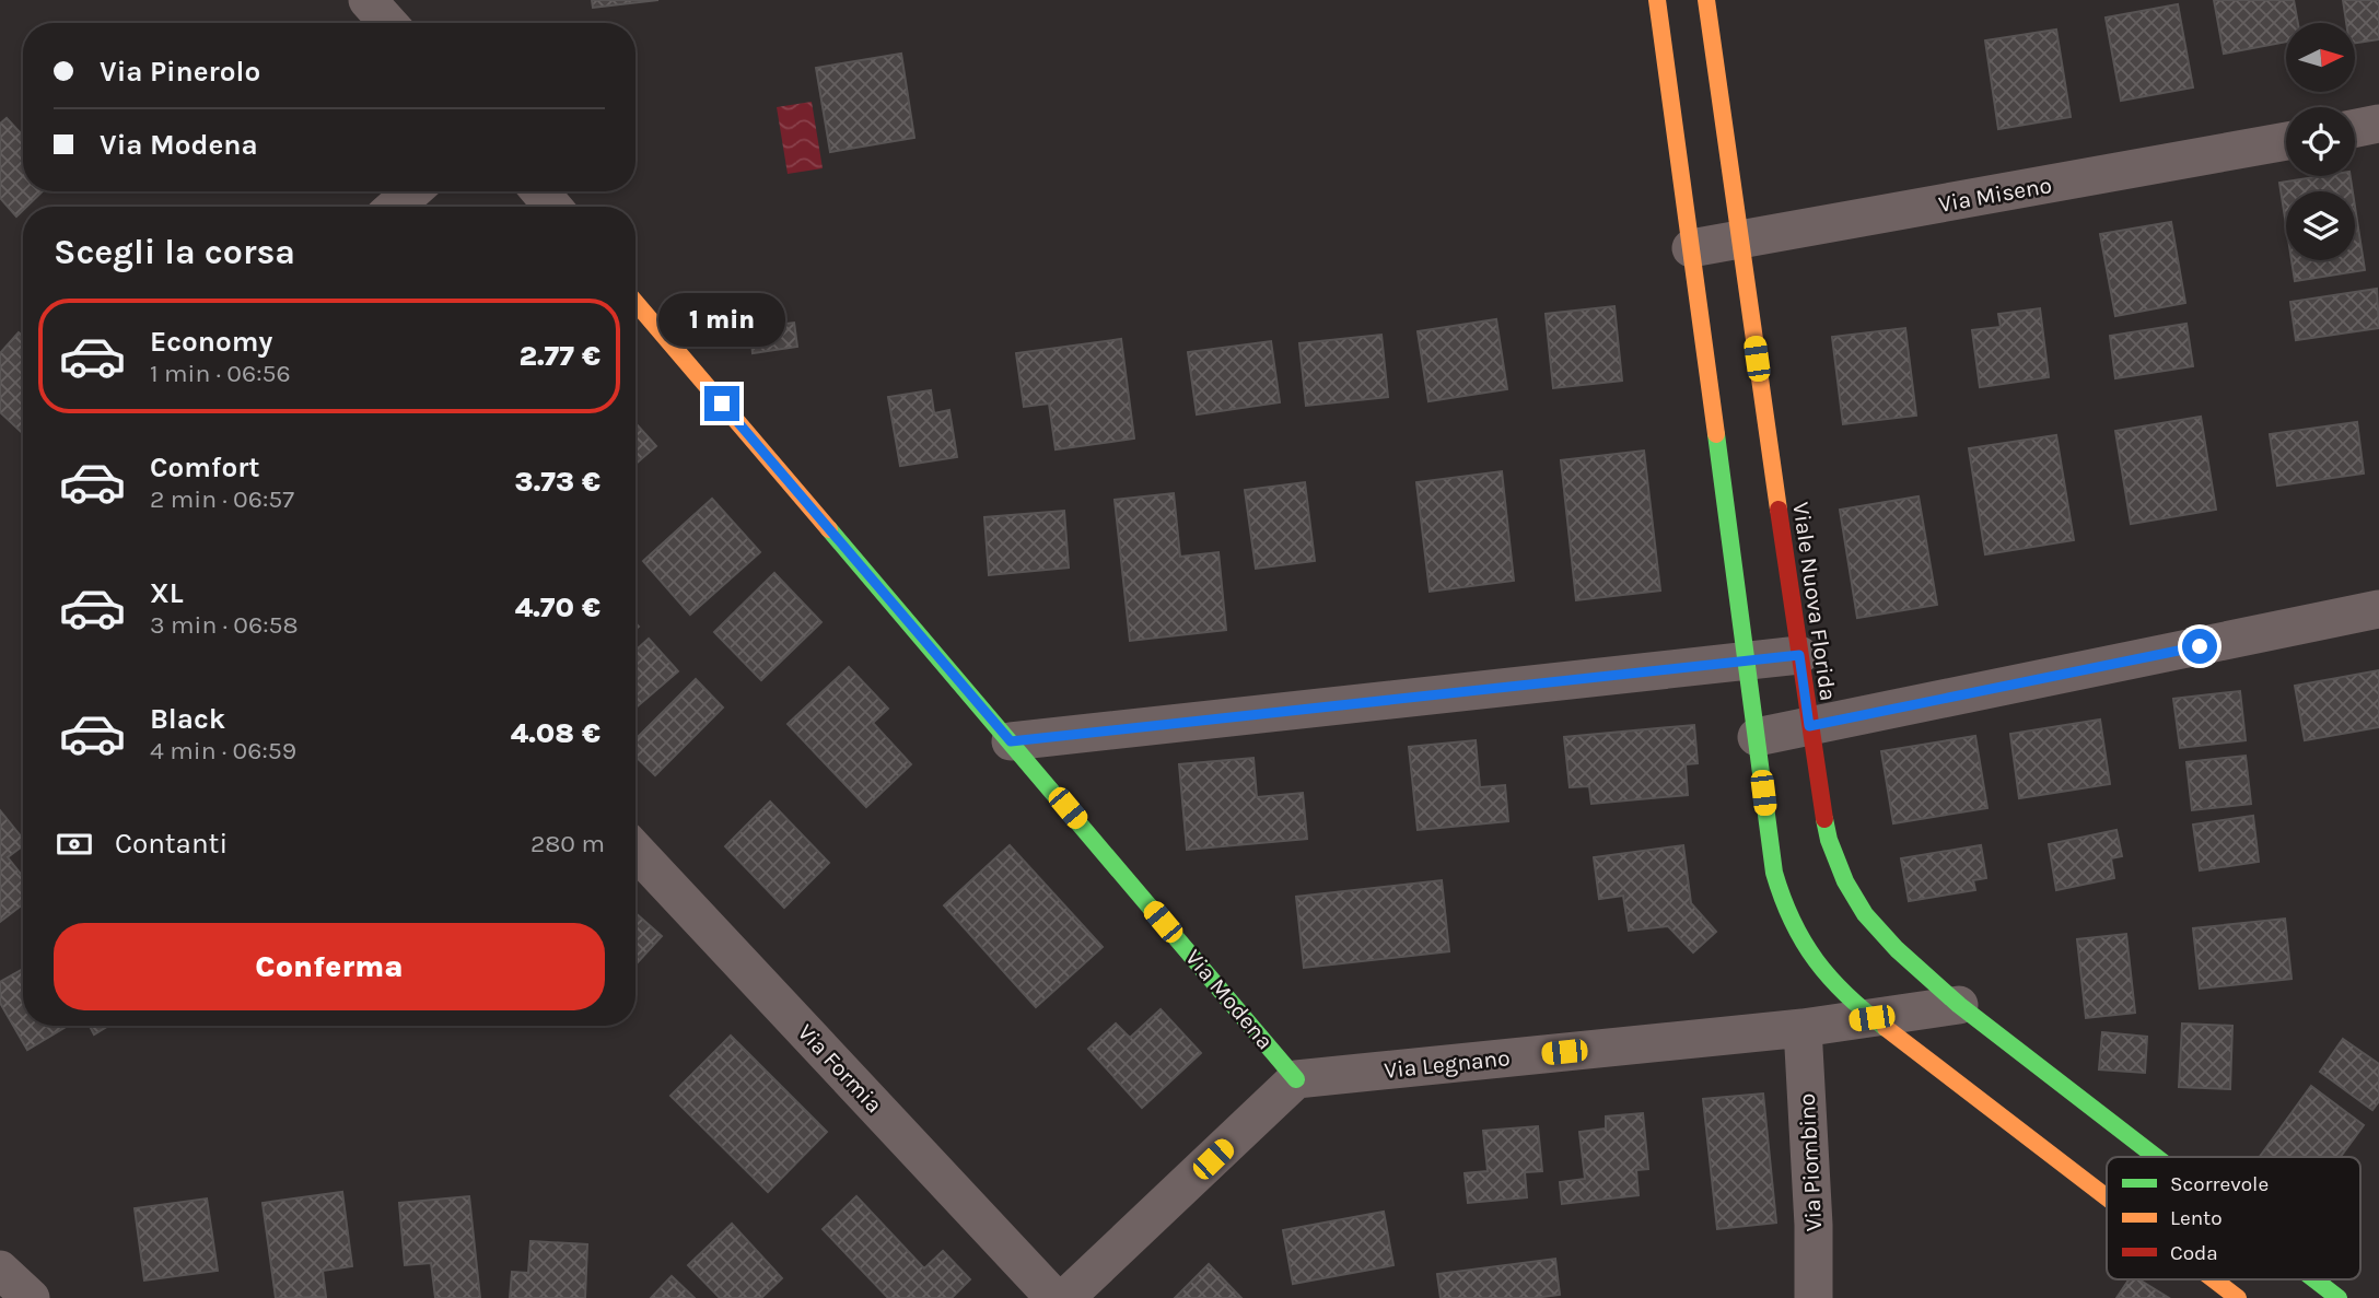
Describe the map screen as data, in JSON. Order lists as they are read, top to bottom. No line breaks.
{"streets":{"street":["Via Miseno","Viale Nuova Florida","Via Modena","Via Legnano","Via Formia","Via Piombino"]},"crossings":[["Via Miseno","Viale Nuova Florida"],["Viale Nuova Florida","Via Legnano"],["Via Modena","Via Legnano"],["Via Legnano","Via Piombino"]],"legend":["Scorrevole","Lento","Coda"],"north":"right","page":{"banner":["Via Pinerolo","Via Modena"],"heading":"Scegli la corsa","bubble":"1 min","list":[{"name":"Economy","note":"1 min · 06:56","value":"2.77 €"},{"name":"Comfort","note":"2 min · 06:57","value":"3.73 €"},{"name":"XL","note":"3 min · 06:58","value":"4.70 €"},{"name":"Black","note":"4 min · 06:59","value":"4.08 €"}],"pay":["Contanti","280 m"],"buttons":"Conferma"}}
